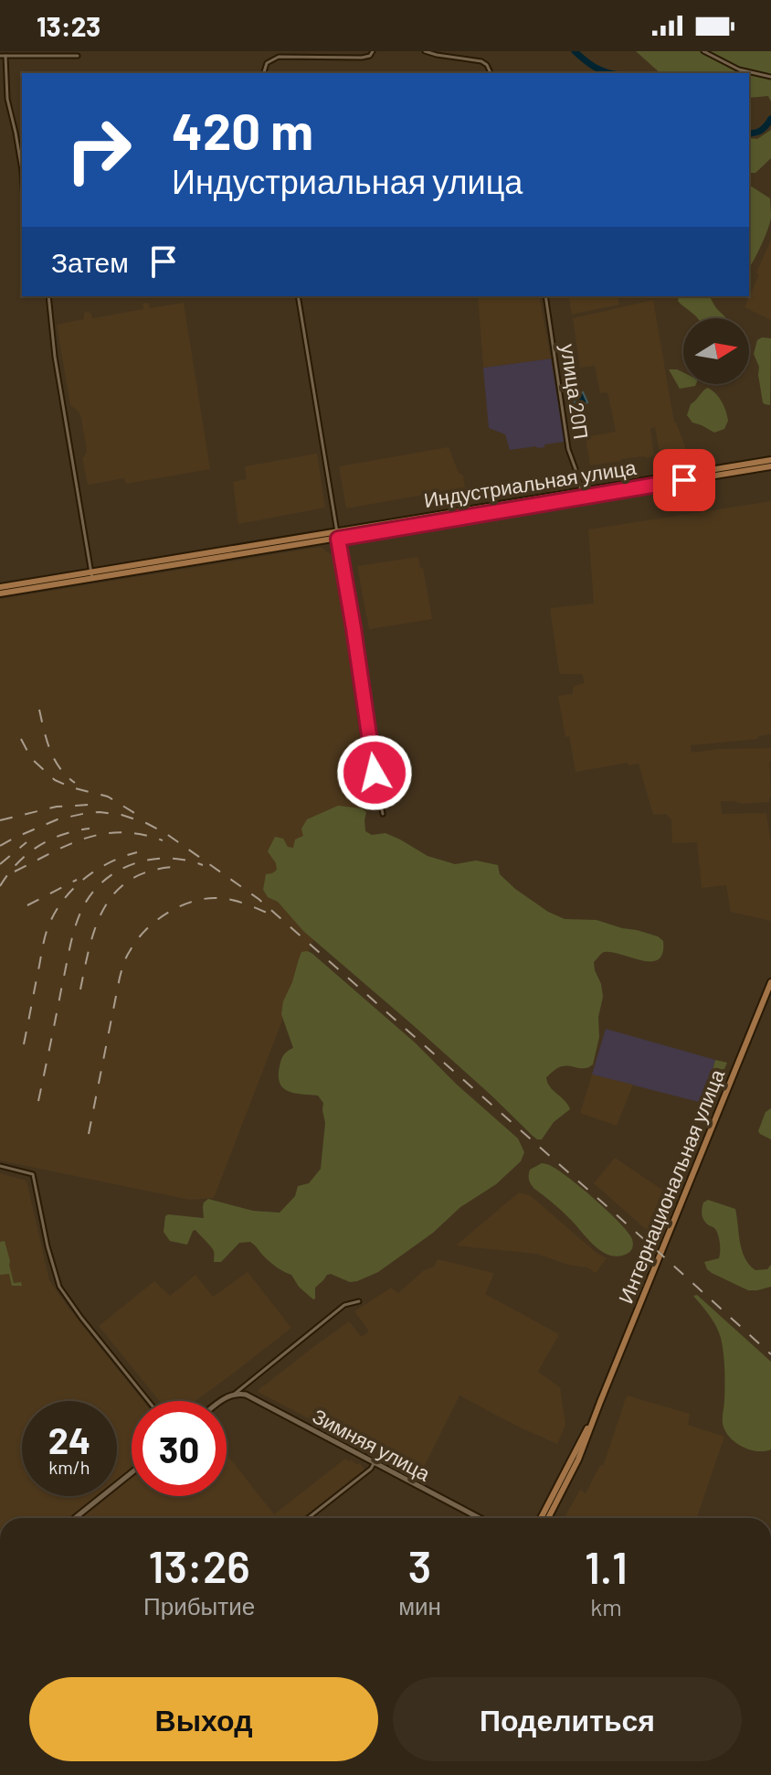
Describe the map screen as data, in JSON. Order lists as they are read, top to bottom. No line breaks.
{"streets":{"main road":["Индустриальная улица","Интернациональная улица","Зимняя улица"],"street":["улица 20П"]},"crossings":[["улица 20П","Индустриальная улица"]],"north":"right","page":{"status":"13:23","turn":["420 m","Индустриальная улица"],"then":"Затем","speed":"24 km/h","limit":"30","eta":["13:26","Прибытие","3","мин","1.1","km"],"buttons":["Выход","Поделиться"]}}
